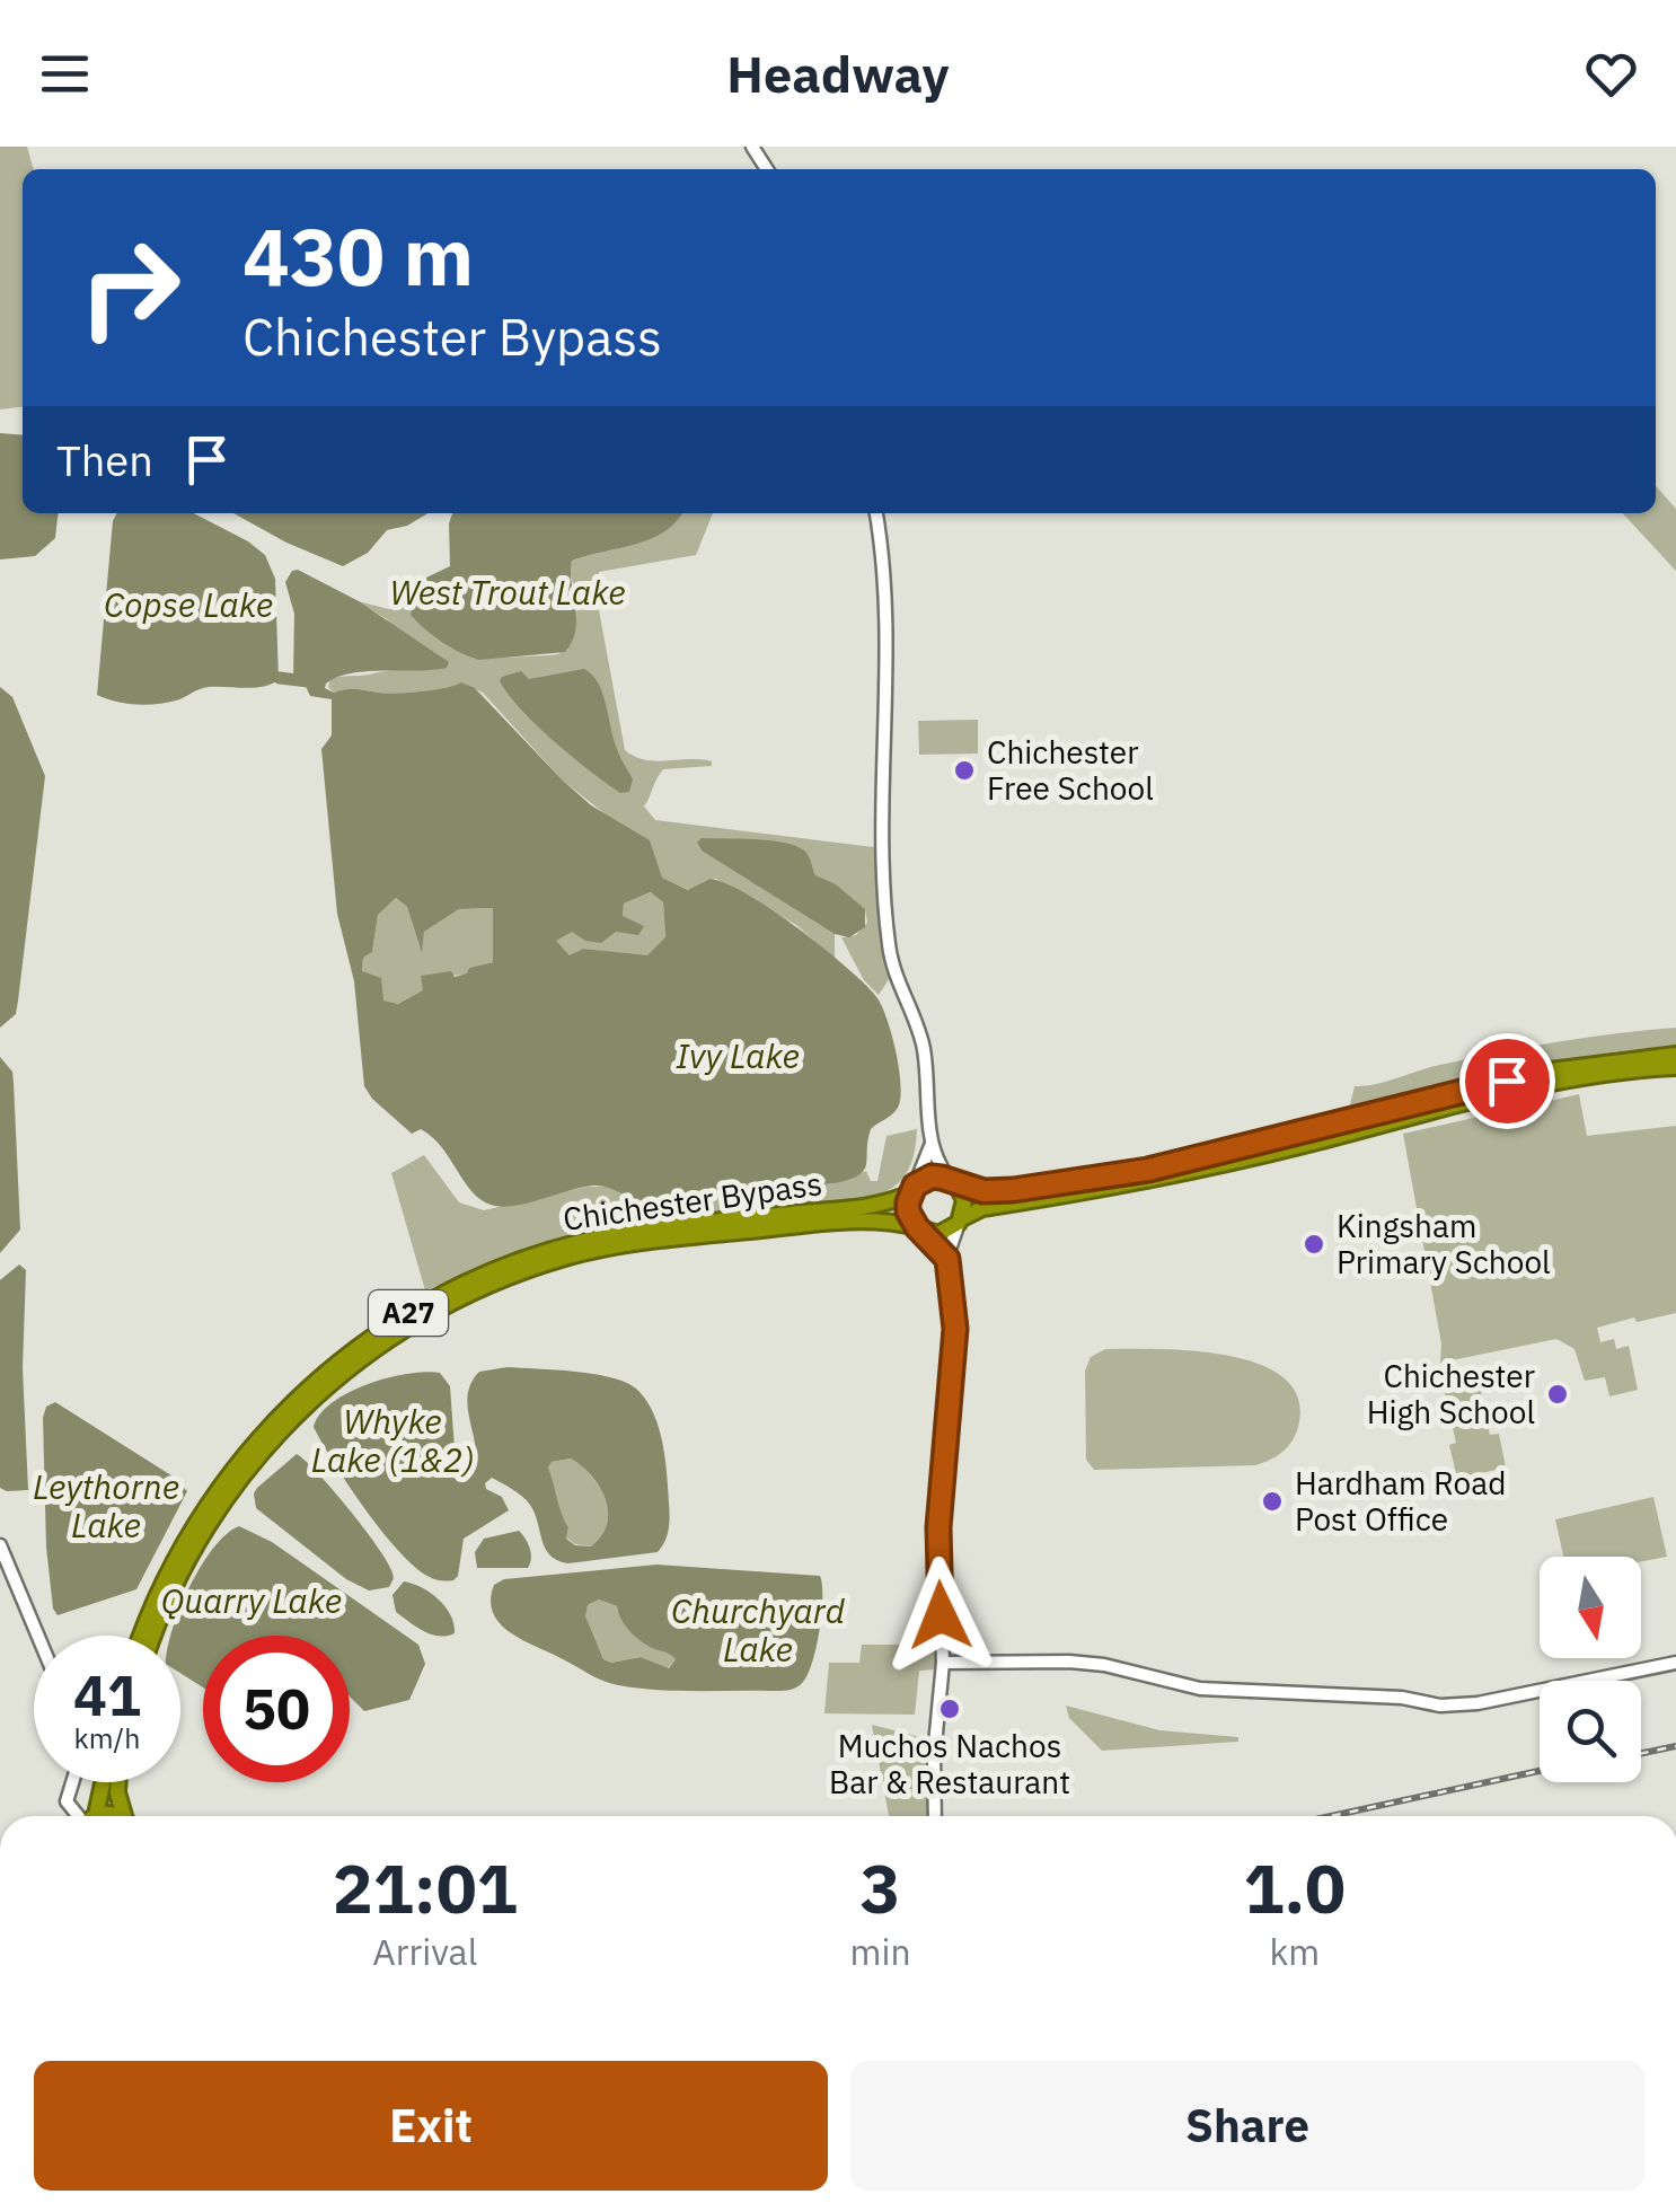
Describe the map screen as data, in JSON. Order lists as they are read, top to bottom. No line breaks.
{"streets":{"highway":["Chichester Bypass","A27"]},"water":["West Trout Lake","Copse Lake","Ivy Lake","Whyke Lake (1&2)","Leythorne Lake","Quarry Lake","Churchyard Lake"],"places":["Chichester Free School","Kingsham Primary School","Chichester High School","Hardham Road Post Office","Muchos Nachos Bar & Restaurant"],"north":"bottom","page":{"header":"Headway","turn":["430 m","Chichester Bypass"],"then":"Then","speed":"41 km/h","limit":"50","eta":["21:01","Arrival","3","min","1.0","km"],"buttons":["Exit","Share"]}}
